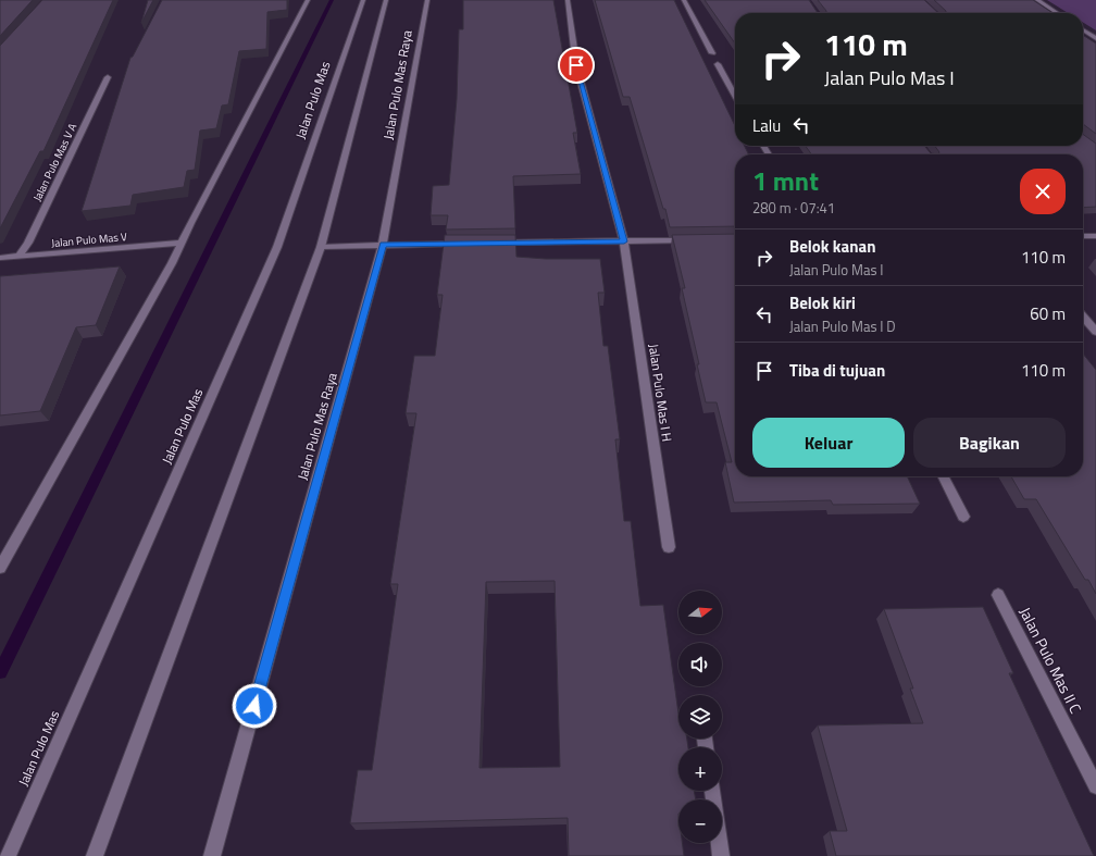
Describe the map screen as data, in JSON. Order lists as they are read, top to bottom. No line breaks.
{"streets":{"street":["Jalan Pulo Mas Raya","Jalan Pulo Mas","Jalan Pulo Mas V A","Jalan Pulo Mas V","Jalan Pulo Mas I H","Jalan Pulo Mas II C"]},"crossings":[["Jalan Pulo Mas V A","Jalan Pulo Mas V"]],"north":"right","page":{"turn":["110 m","Jalan Pulo Mas I"],"then":"Lalu","heading":["1 mnt","280 m · 07:41"],"list":[{"name":"Belok kanan","note":"Jalan Pulo Mas I","value":"110 m"},{"name":"Belok kiri","note":"Jalan Pulo Mas I D","value":"60 m"},{"name":"Tiba di tujuan","value":"110 m"}],"buttons":["Keluar","Bagikan"],"map_buttons":["+","−"]}}
